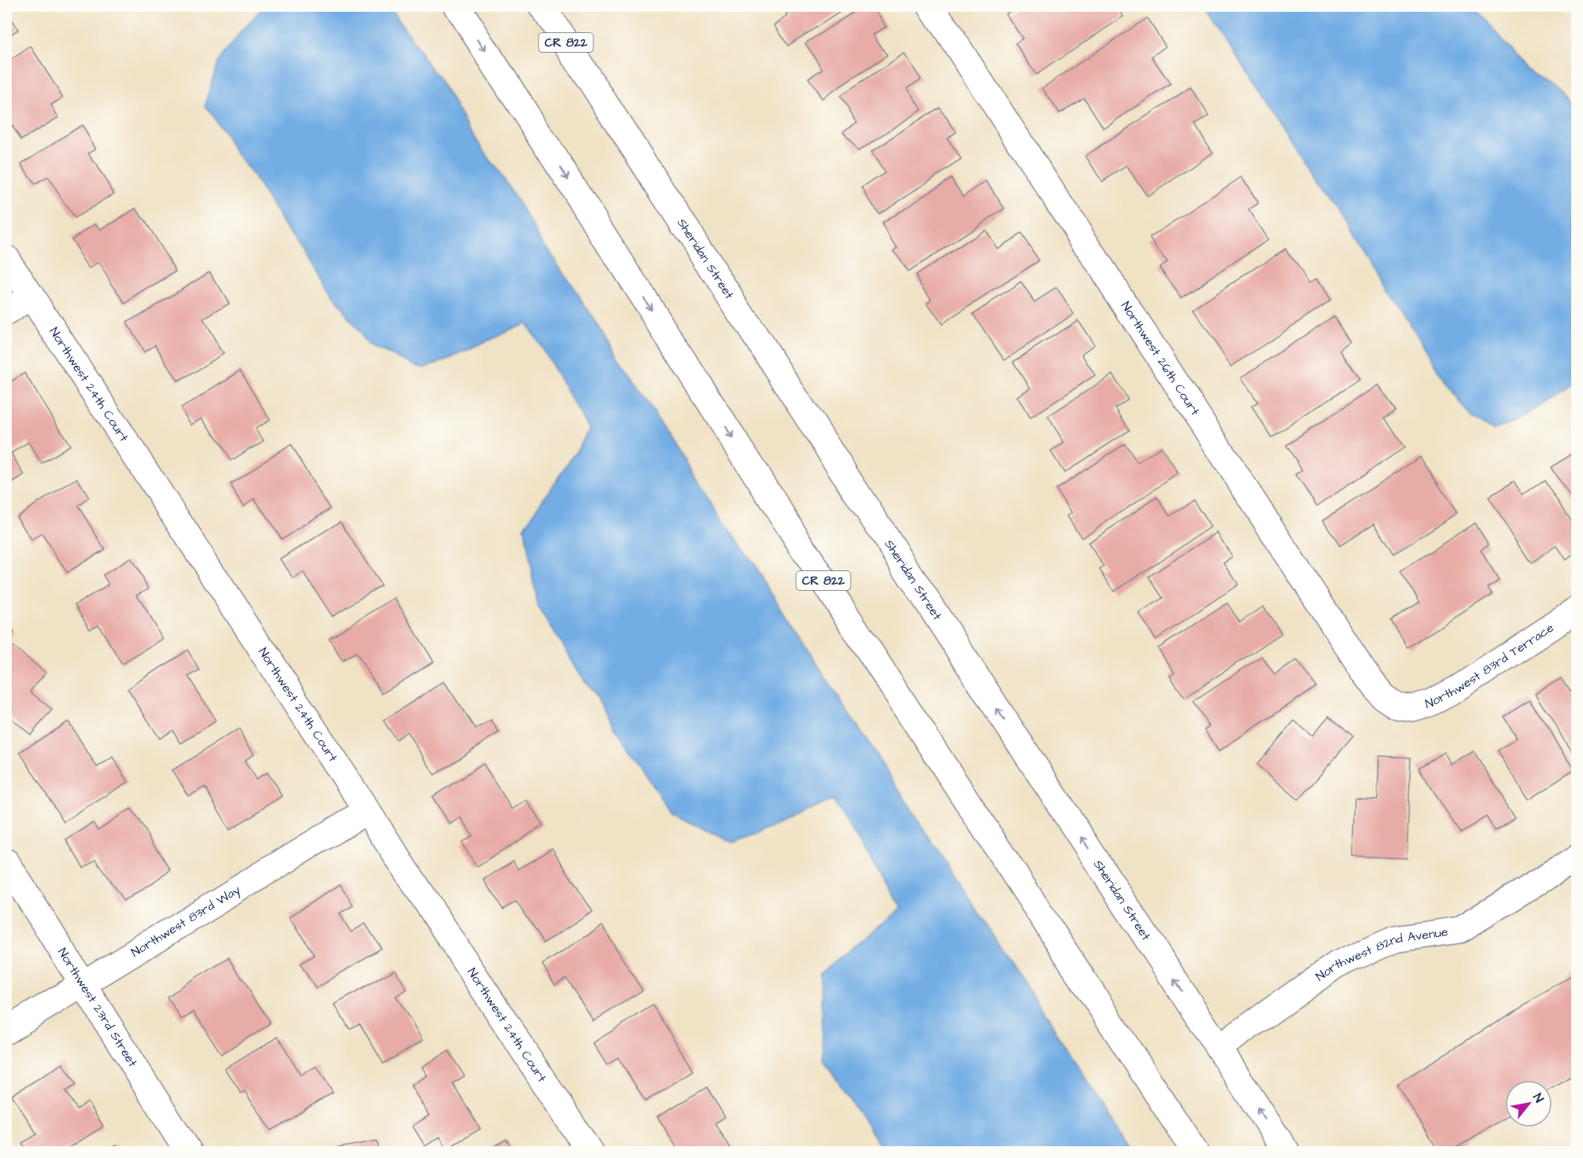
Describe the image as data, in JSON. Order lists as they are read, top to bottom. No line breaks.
{"streets":{"street":["CR 822","Sheridan Street","Northwest 26th Court","Northwest 24th Court","Northwest 83rd Terrace","Northwest 83rd Way","Northwest 82nd Avenue","Northwest 23rd Street"]},"crossings":[["Sheridan Street","Northwest 82nd Avenue"],["Northwest 26th Court","Northwest 83rd Terrace"],["Northwest 24th Court","Northwest 83rd Way"],["Northwest 83rd Way","Northwest 23rd Street"]],"north":"top right"}
